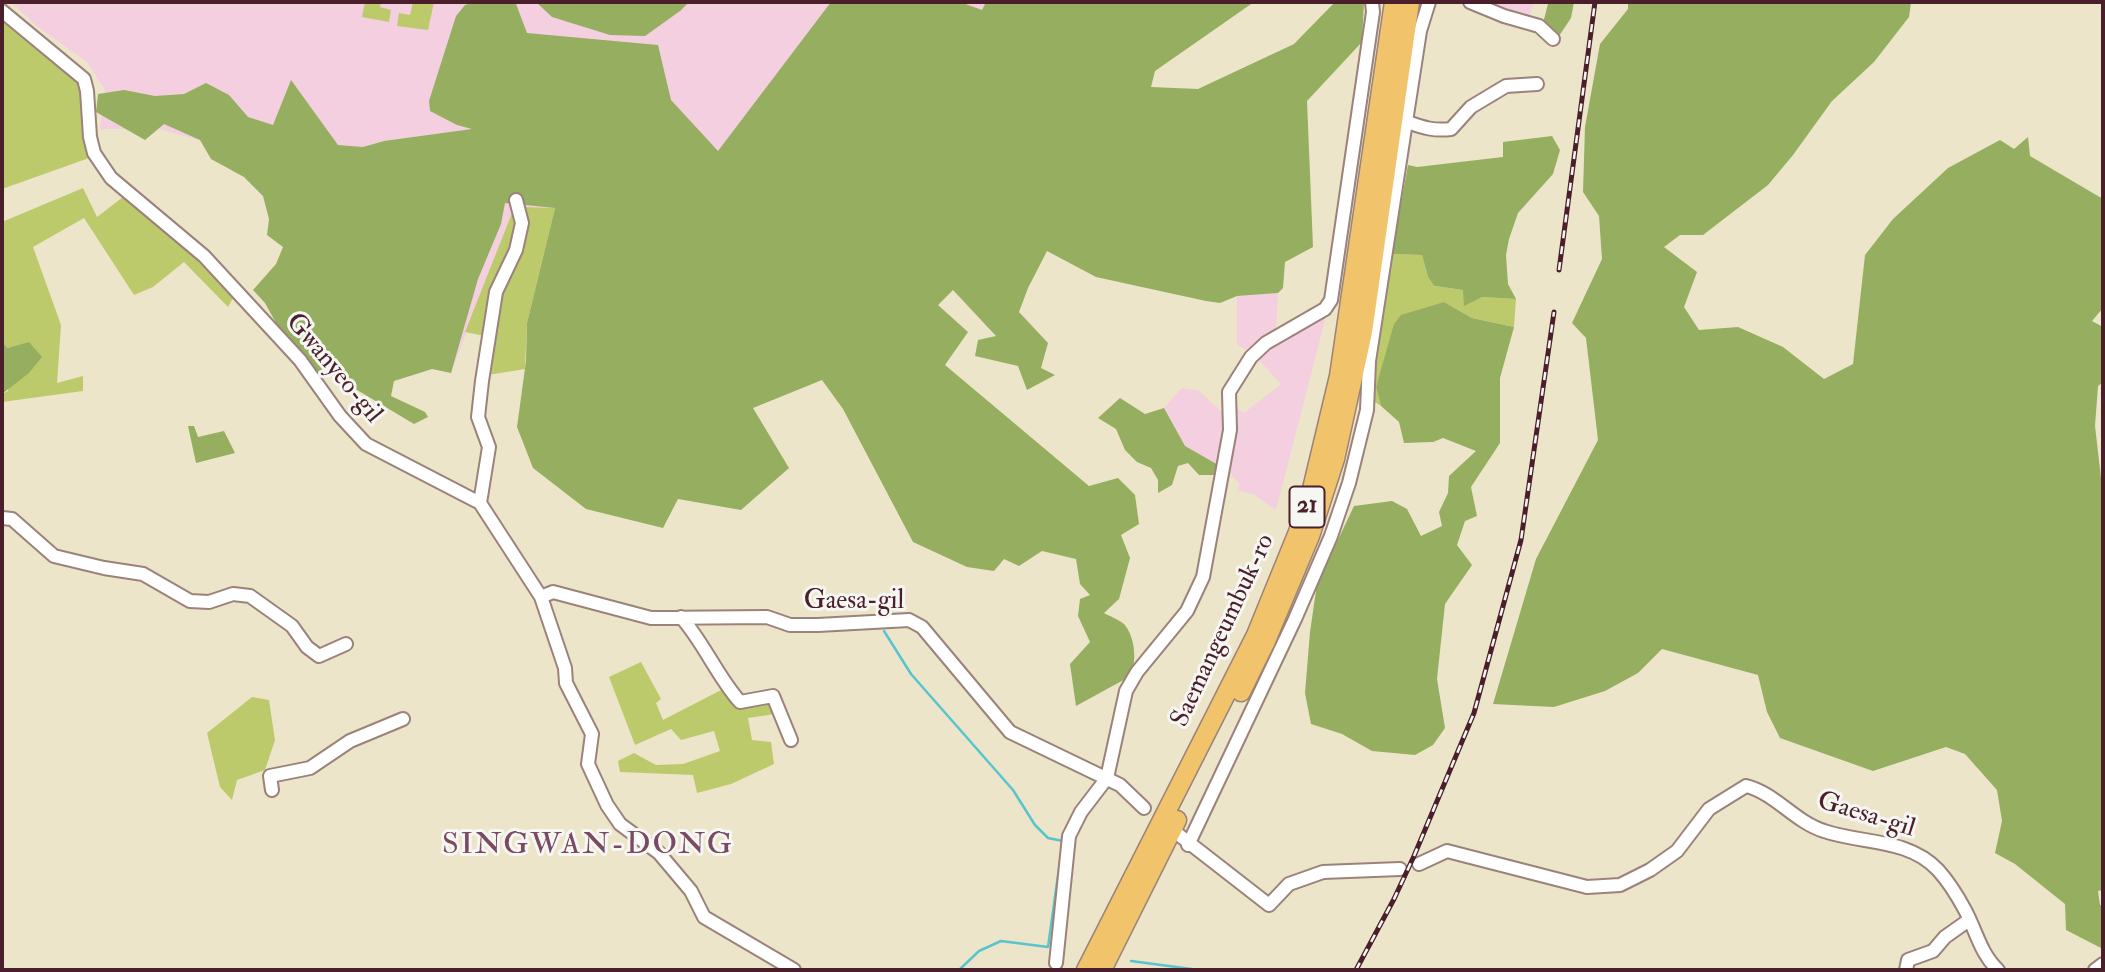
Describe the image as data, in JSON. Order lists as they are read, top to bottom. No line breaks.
{"streets":{"highway":["21","Saemangeumbuk-ro"],"street":["Gwanyeo-gil","Gaesa-gil"]},"crossings":[["Gwanyeo-gil","Gaesa-gil"]],"districts":["SINGWAN-DONG"]}
